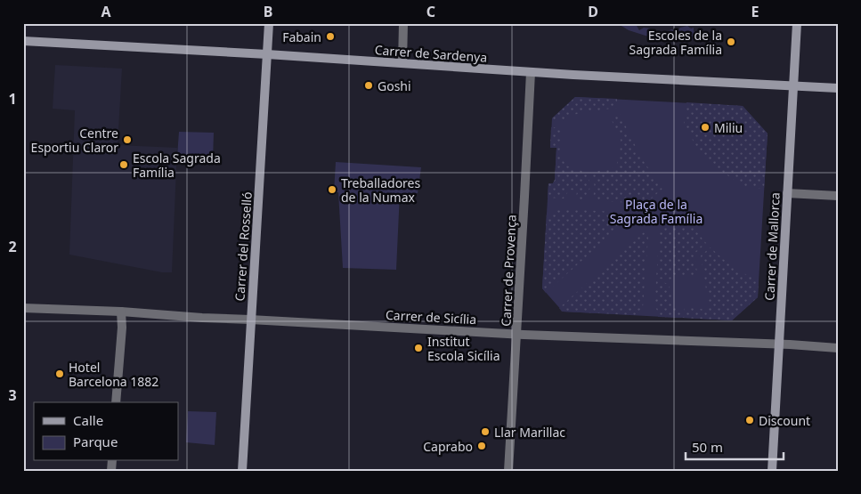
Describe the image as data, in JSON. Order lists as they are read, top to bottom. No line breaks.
{"streets":{"main road":["Carrer de Sardenya","Carrer del Rosselló","Carrer de Mallorca"],"street":["Carrer de Provença","Carrer de Sicília"]},"crossings":[["Carrer de Sardenya","Carrer del Rosselló"],["Carrer de Sardenya","Carrer de Mallorca"],["Carrer de Sardenya","Carrer de Provença"],["Carrer del Rosselló","Carrer de Sicília"],["Carrer de Mallorca","Carrer de Sicília"],["Carrer de Provença","Carrer de Sicília"]],"parks":["Plaça de la Sagrada Família"],"places":["Fabain","Escoles de la Sagrada Família","Goshi","Miliu","Centre Esportiu Claror","Escola Sagrada Família","Treballadores de la Numax","Institut Escola Sicília","Hotel Barcelona 1882","Discount","Llar Marillac","Caprabo"],"legend":["Calle","Parque"],"scale_bar":"50 m","grid":{"columns":["A","B","C","D","E"],"rows":["1","2","3"]}}
